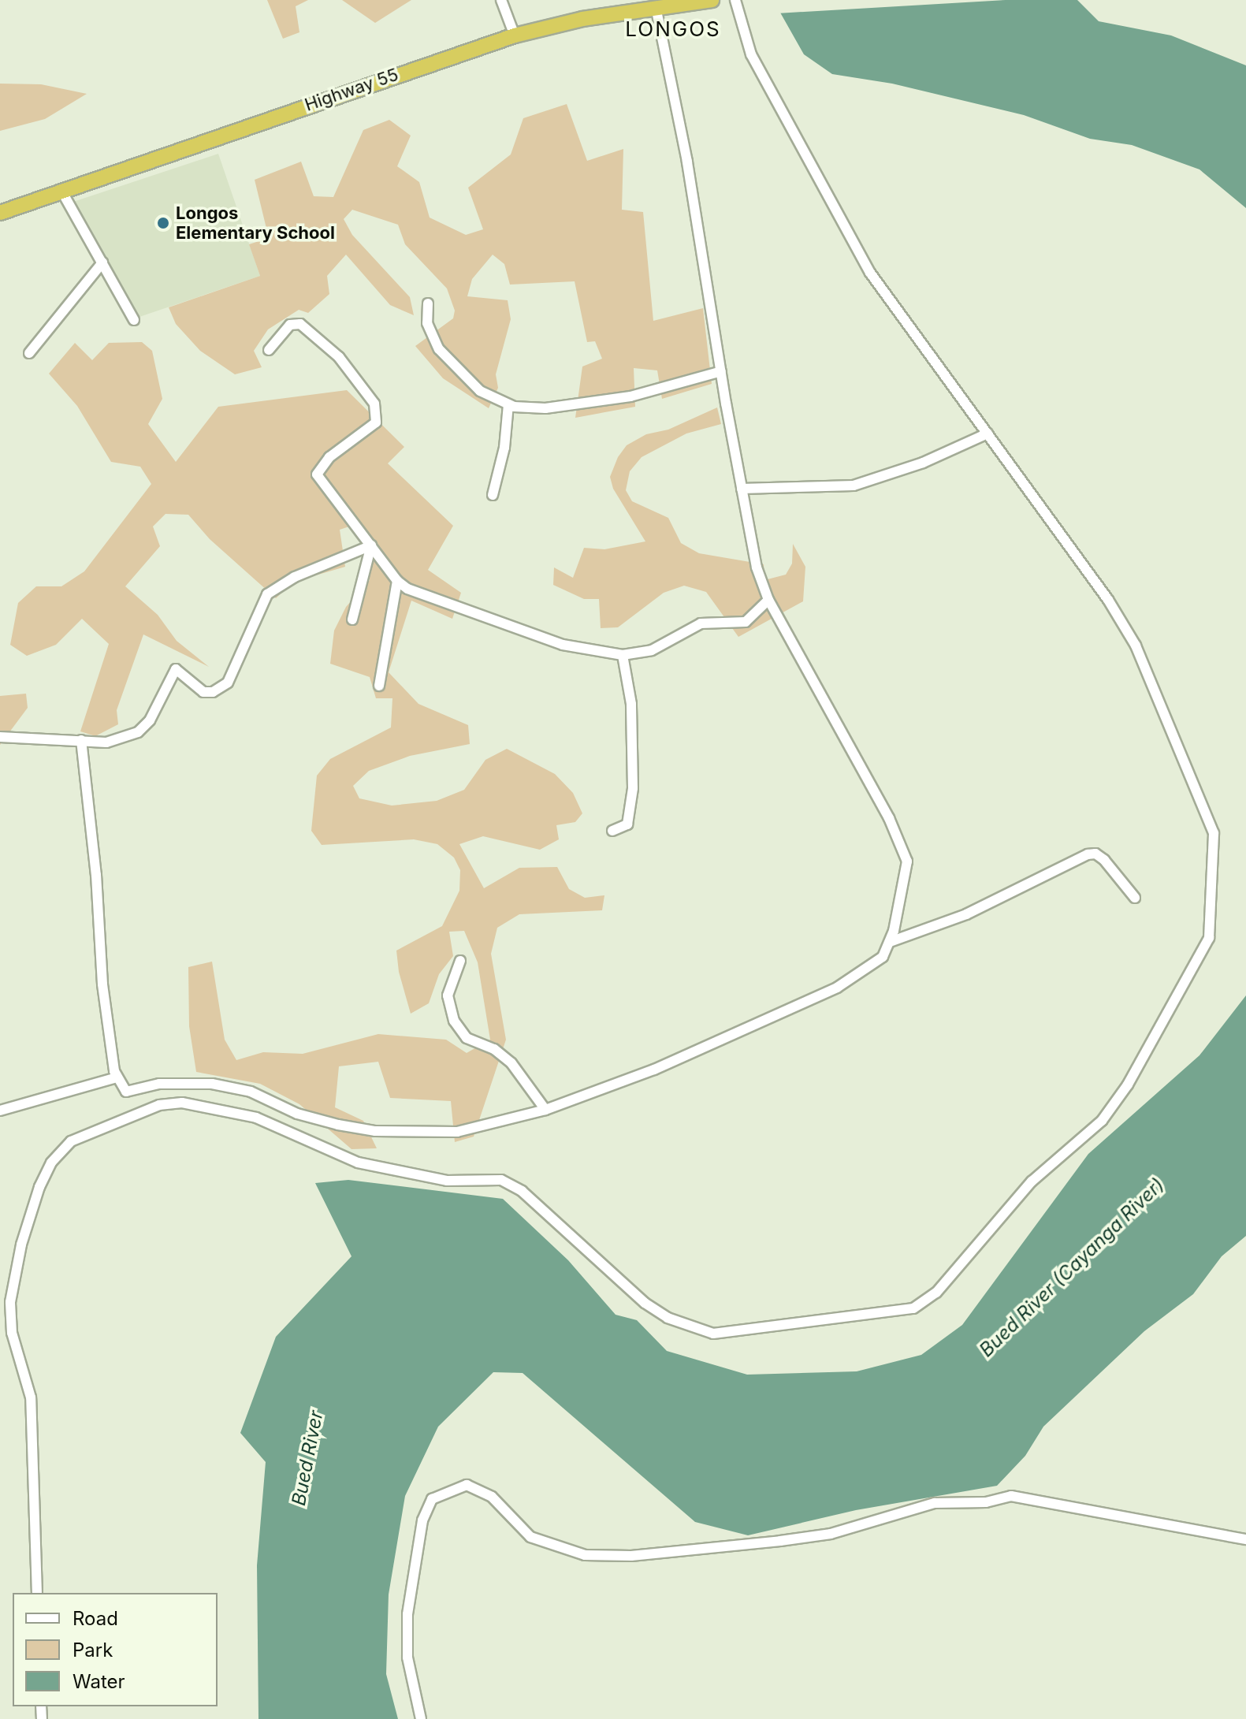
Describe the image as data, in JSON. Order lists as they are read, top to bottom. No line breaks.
{"streets":{"highway":["Highway 55"]},"districts":["LONGOS"],"water":["Bued River (Cayanga River)","Bued River"],"places":["Longos Elementary School"],"legend":["Road","Park","Water"]}
